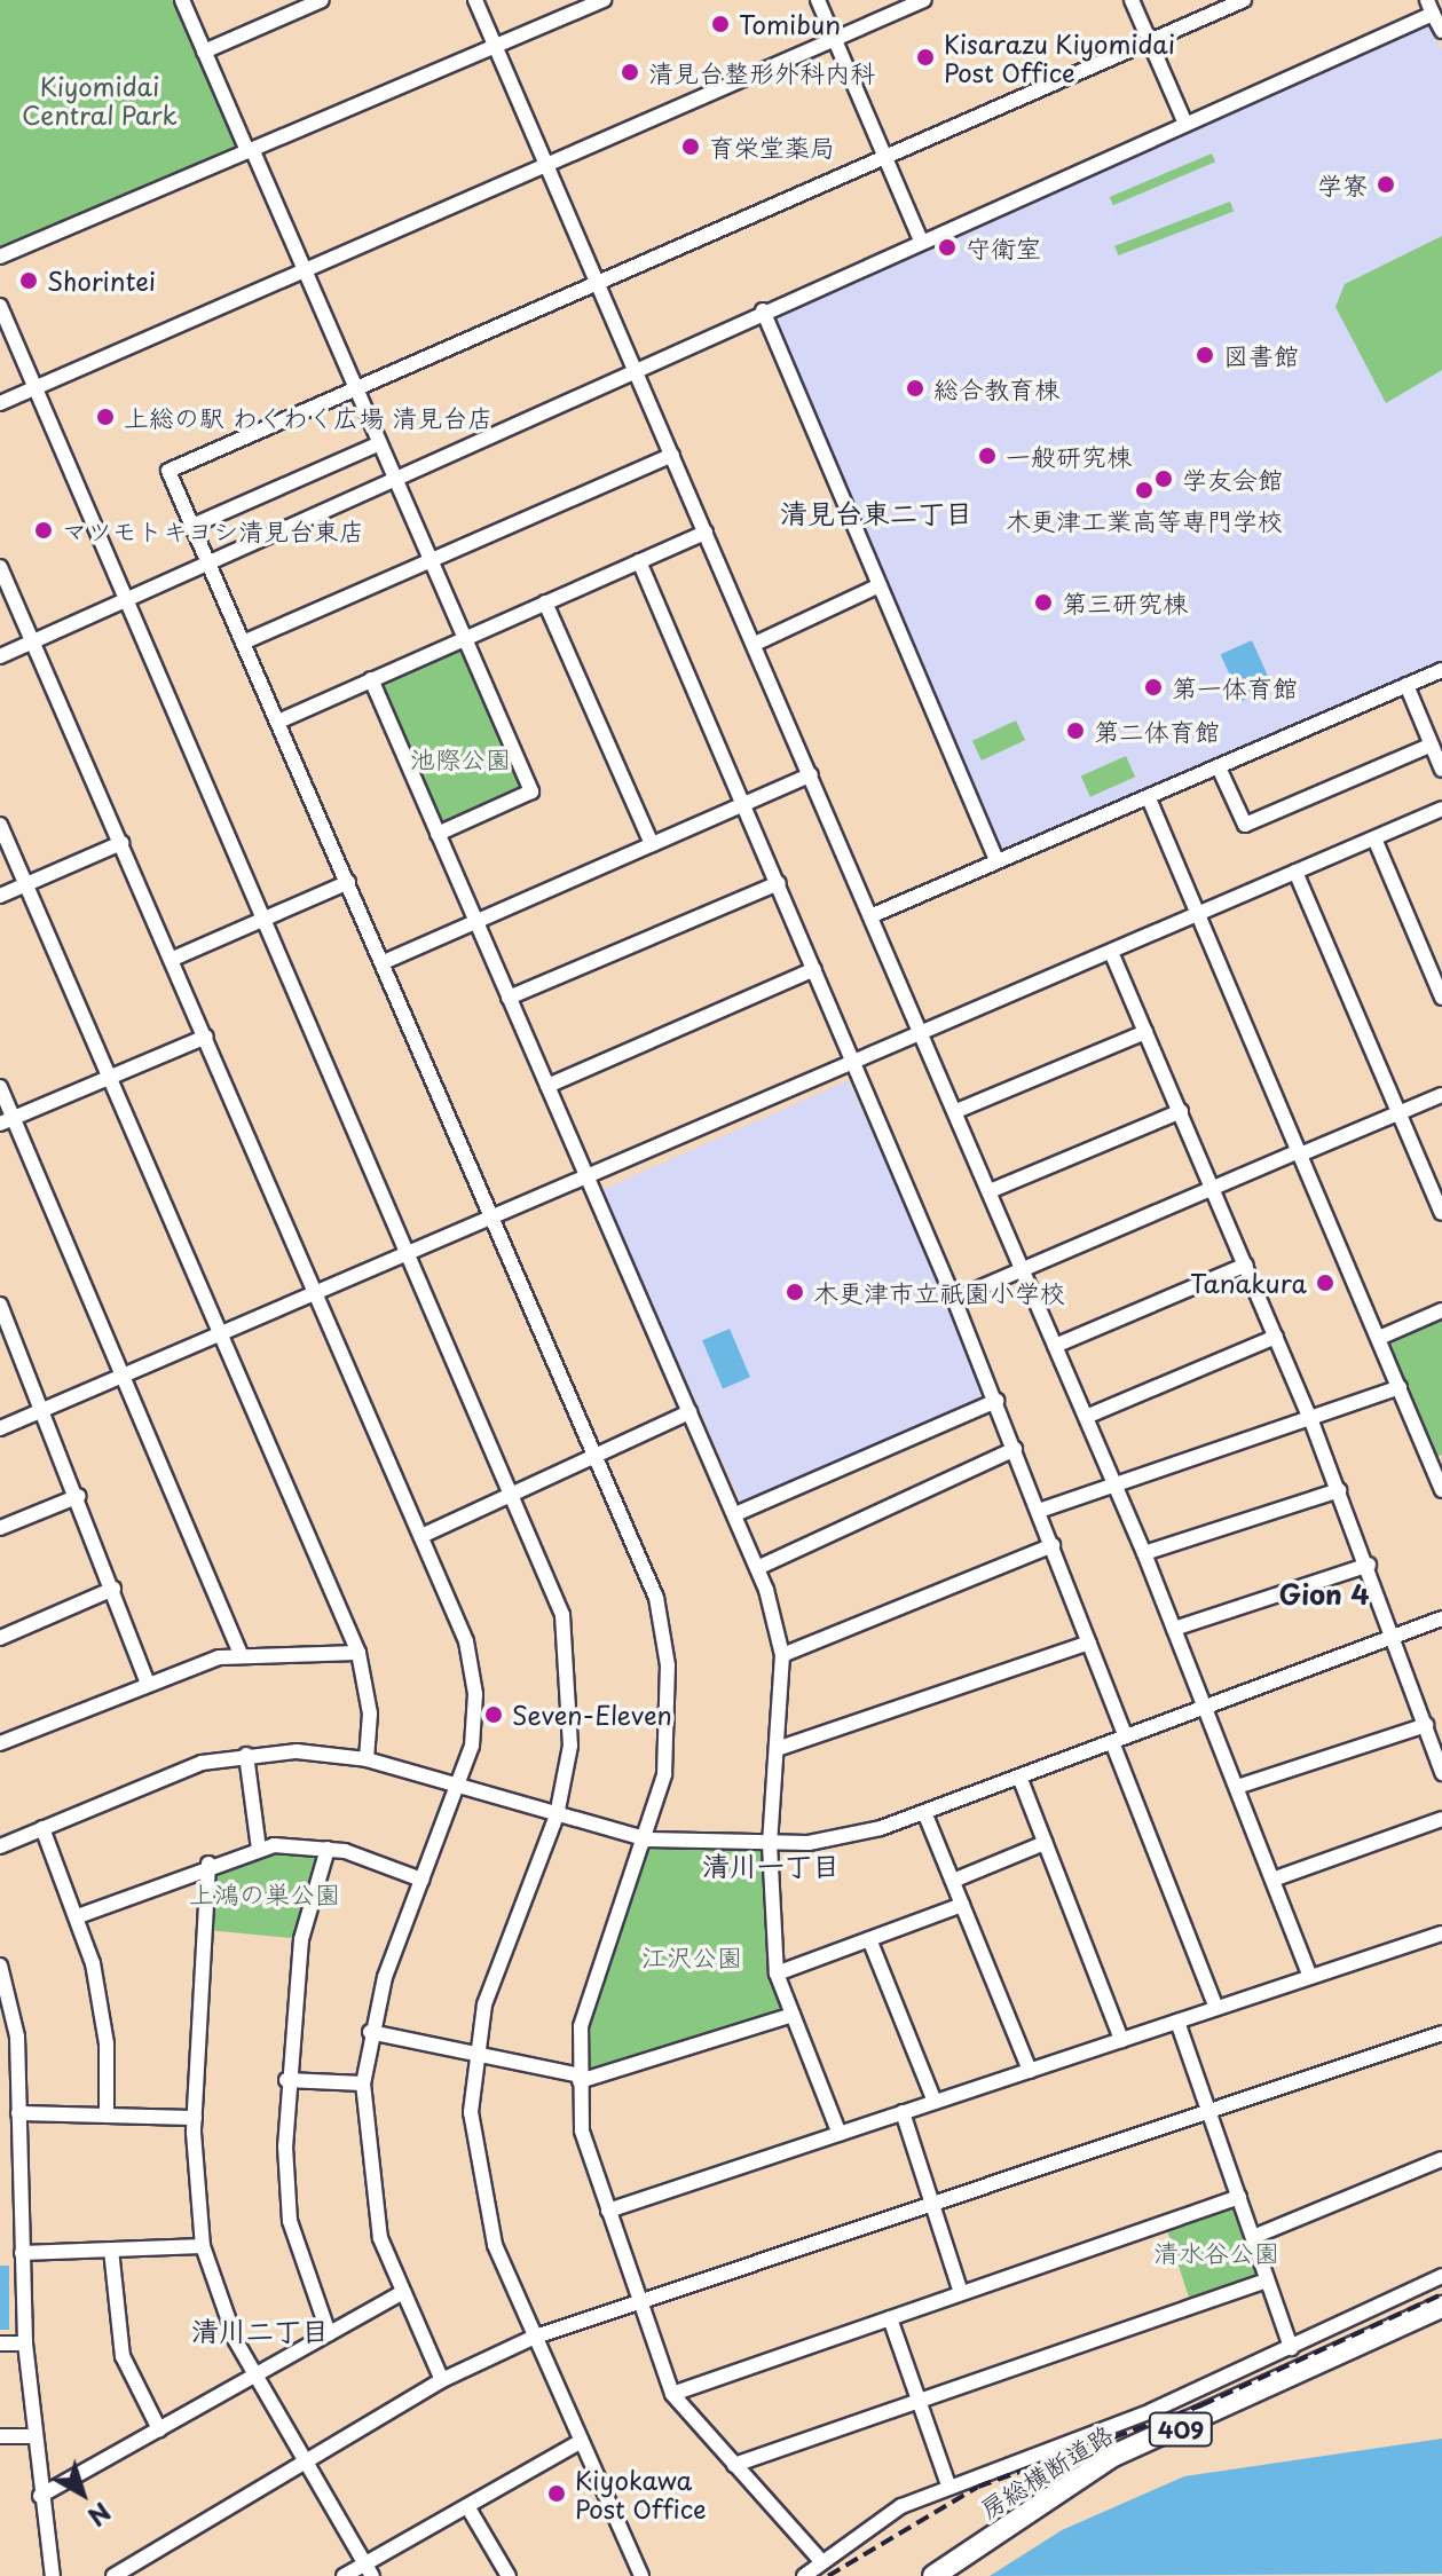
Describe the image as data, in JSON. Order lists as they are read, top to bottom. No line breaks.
{"streets":{"highway":["409","房総横断道路"]},"districts":["清見台東二丁目","Gion 4","清川一丁目","清川二丁目"],"parks":["Kiyomidai Central Park","池際公園","上鴻の巣公園","江沢公園","清水谷公園"],"places":["Tomibun","Kisarazu Kiyomidai Post Office","清見台整形外科内科","育栄堂薬局","学寮","守衛室","Shorintei","図書館","総合教育棟","上総の駅 わくわく広場 清見台店","一般研究棟","学友会館","木更津工業高等専門学校","マツモトキヨシ清見台東店","第三研究棟","第一体育館","第二体育館","Tanakura","木更津市立祇園小学校","Seven-Eleven","Kiyokawa Post Office"],"north":"bottom right"}
